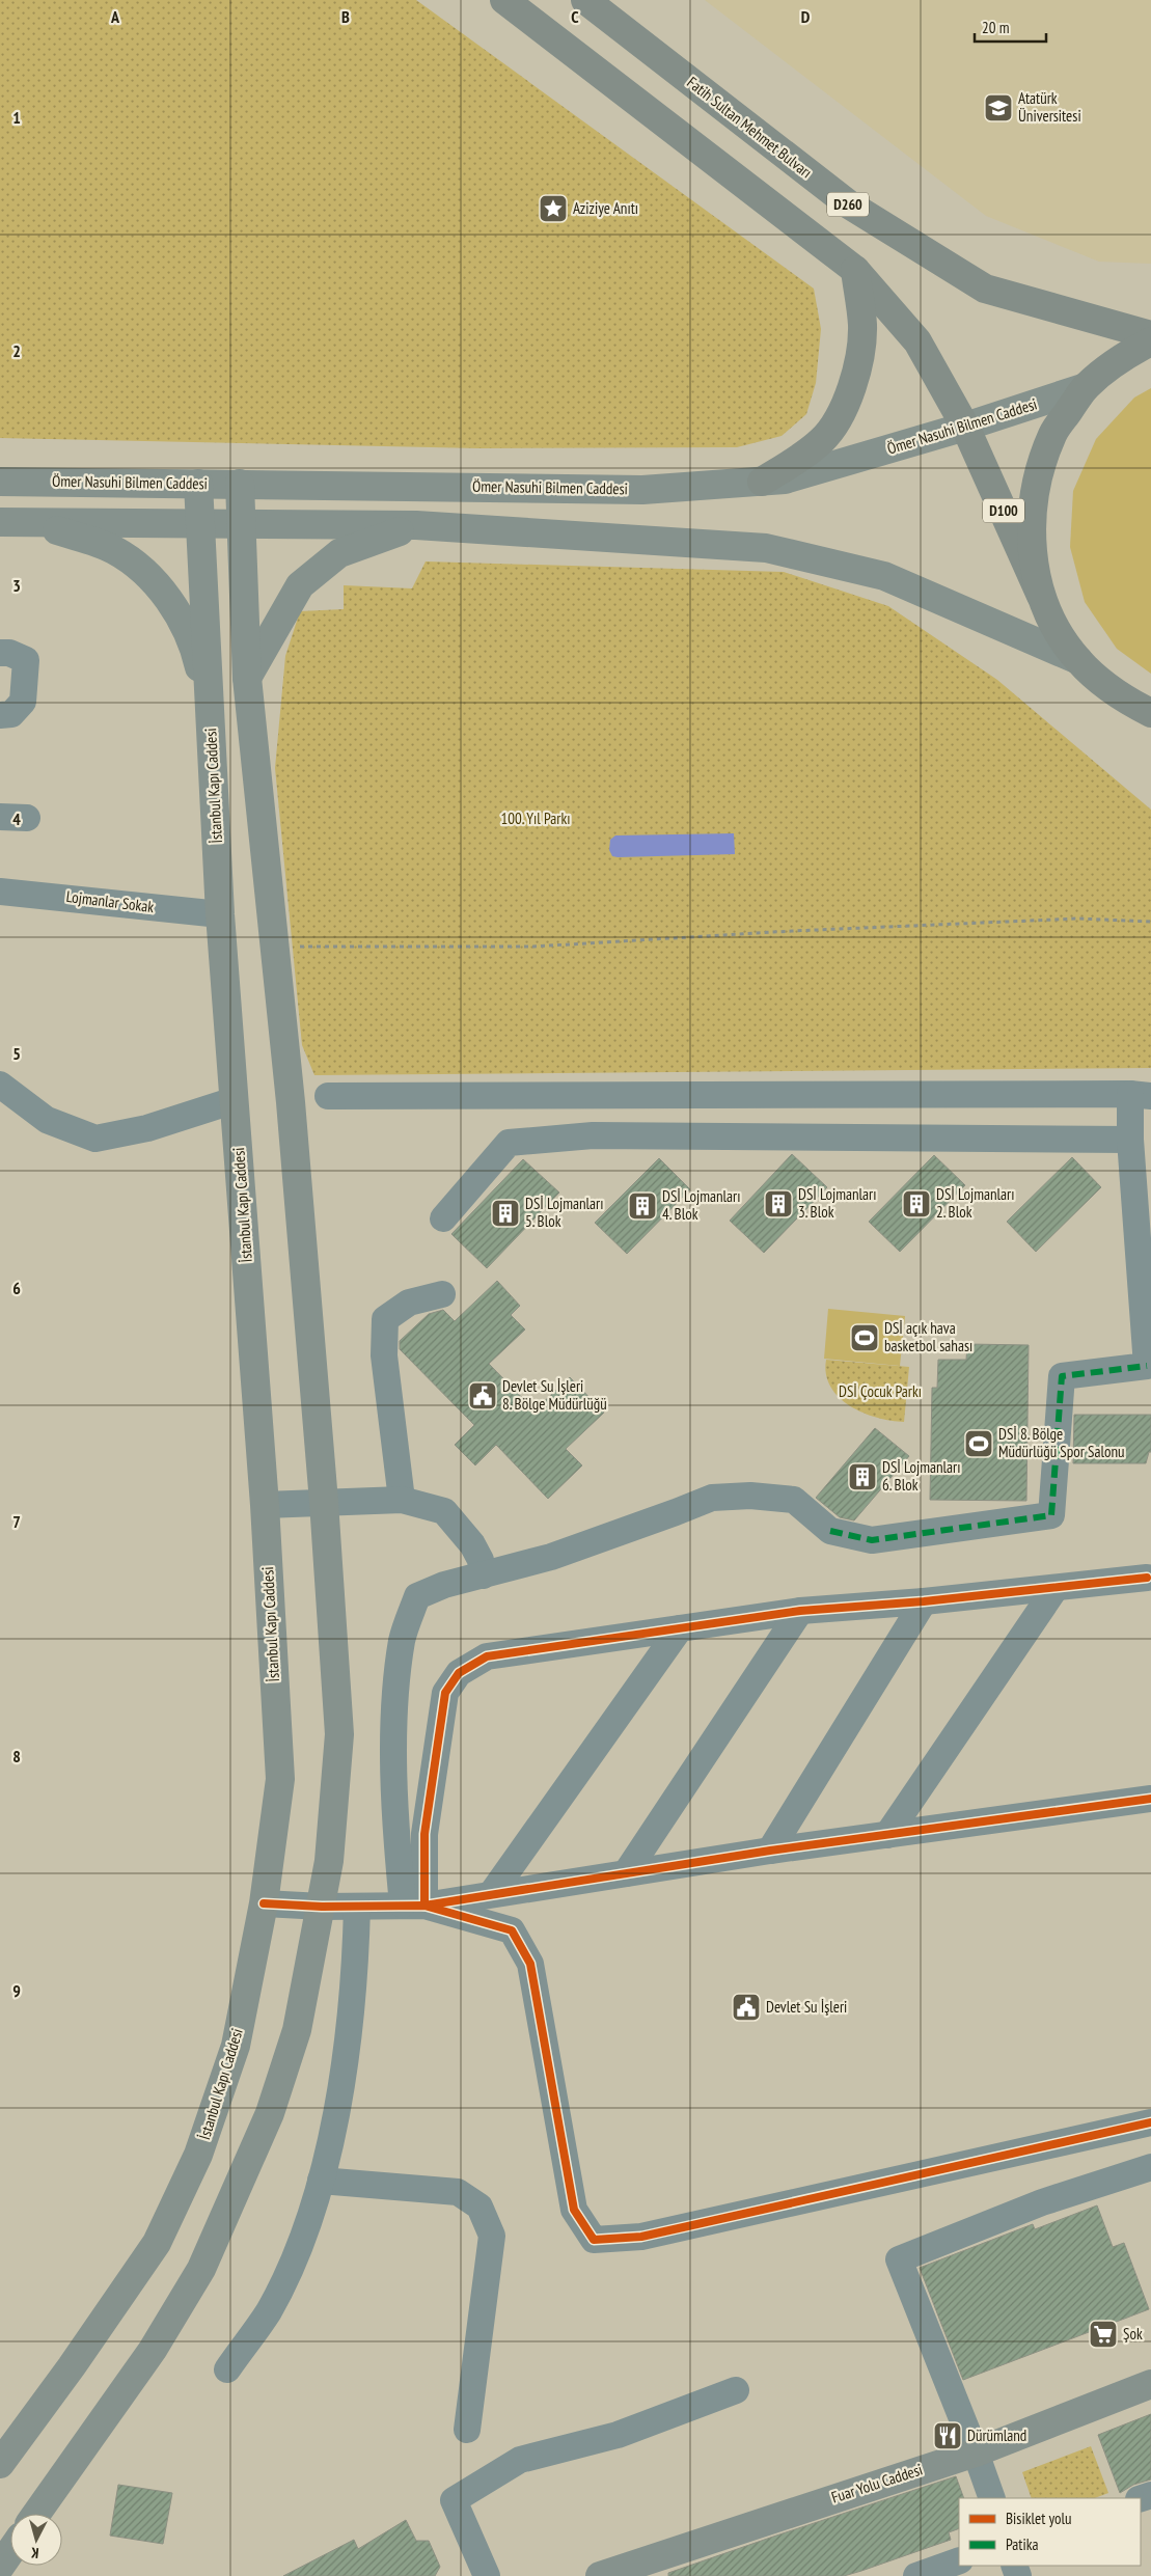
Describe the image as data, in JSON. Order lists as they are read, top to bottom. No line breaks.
{"streets":{"highway":["Fatih Sultan Mehmet Bulvarı","D260","D100"],"main road":["Ömer Nasuhi Bilmen Caddesi","İstanbul Kapı Caddesi","Fuar Yolu Caddesi"],"street":["Lojmanlar Sokak"]},"crossings":[["Ömer Nasuhi Bilmen Caddesi","D100"],["İstanbul Kapı Caddesi","Lojmanlar Sokak"]],"parks":["100. Yıl Parkı","DSİ Çocuk Parkı"],"places":{"school or university":["Atatürk Üniversitesi"],"place":["Aziziye Anıtı"],"building":["DSİ Lojmanları 3. Blok","DSİ Lojmanları 2. Blok","DSİ Lojmanları 4. Blok","DSİ Lojmanları 5. Blok","DSİ Lojmanları 6. Blok"],"sports":["DSİ açık hava basketbol sahası","DSİ 8. Bölge Müdürlüğü Spor Salonu"],"public building":["Devlet Su İşleri 8. Bölge Müdürlüğü","Devlet Su İşleri"],"supermarket":["Şok"],"restaurant":["Dürümland"]},"legend":["Bisiklet yolu","Patika"],"scale_bar":"20 m","north":"bottom","grid":{"columns":["A","B","C","D"],"rows":["1","2","3","4","5","6","7","8","9"]}}
